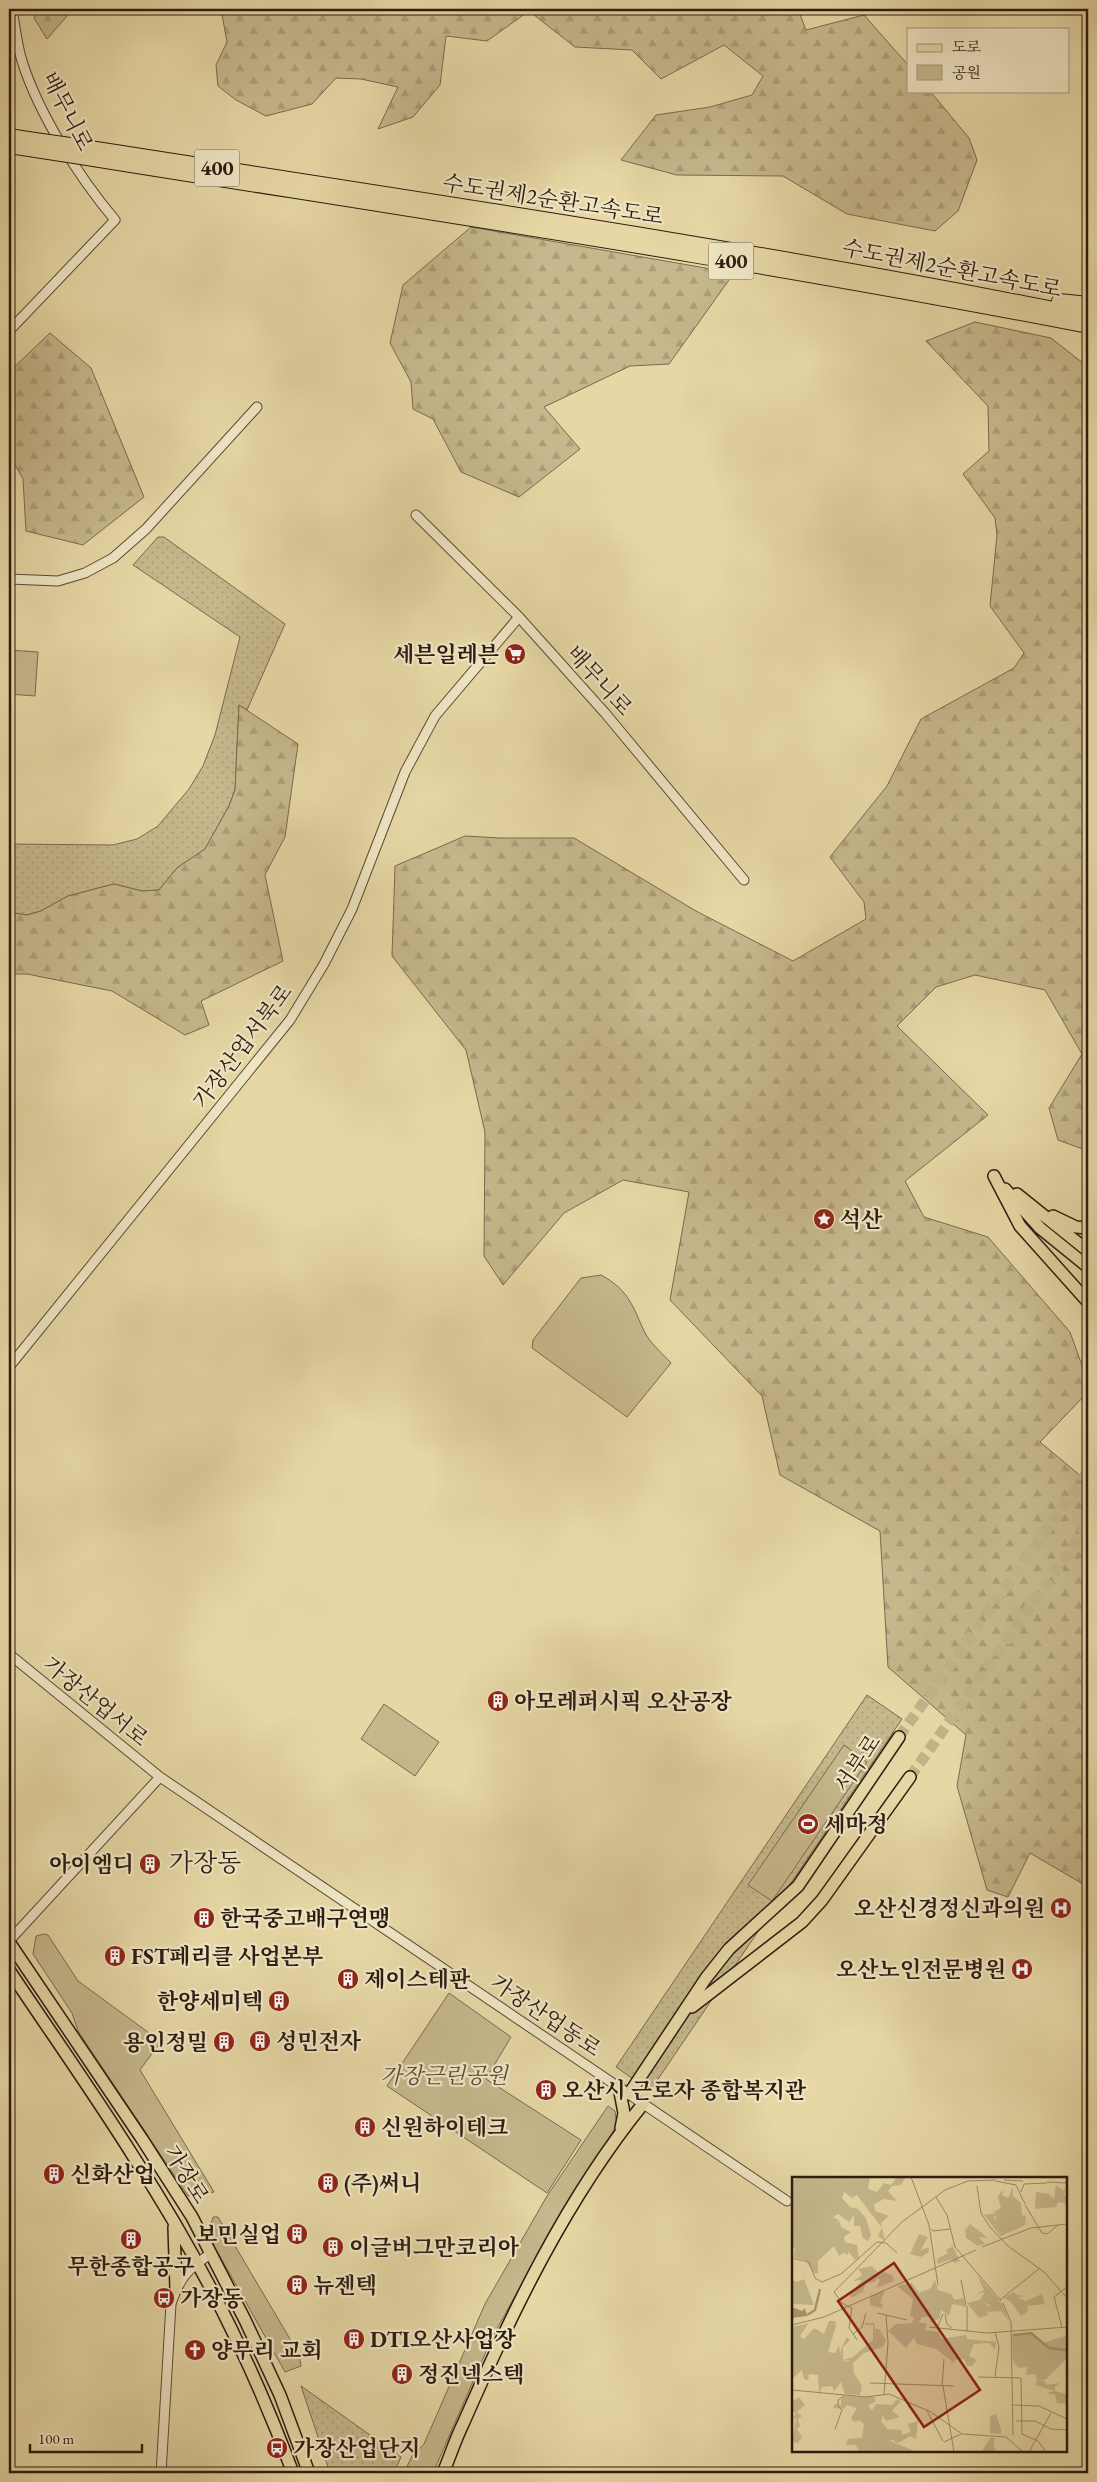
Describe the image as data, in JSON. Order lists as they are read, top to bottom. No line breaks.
{"streets":{"highway":["400","수도권제2순환고속도로"],"main road":["서부로","가장로"],"street":["배무니로","가장산업서북로","가장산업서로","가장산업동로"]},"crossings":[["배무니로","가장산업서북로"],["가장산업서로","가장산업동로"]],"districts":["가장동"],"parks":["가장근린공원"],"places":{"supermarket":["세븐일레븐"],"place":["석산"],"building":["아모레퍼시픽 오산공장","아이엠디","한국중고배구연맹","FST페리클 사업본부","제이스테판","한양세미텍","성민전자","용인정밀","오산시 근로자 종합복지관","신원하이테크","신화산업","(주)써니","보민실업","무한종합공구","이글버그만코리아","뉴젠텍","DTI오산사업장","정진넥스텍"],"sports":["세마정"],"hospital":["오산신경정신과의원","오산노인전문병원"],"bus stop":["가장동","가장산업단지"],"church":["양무리 교회"]},"legend":["도로","공원"],"scale_bar":"100 m"}
